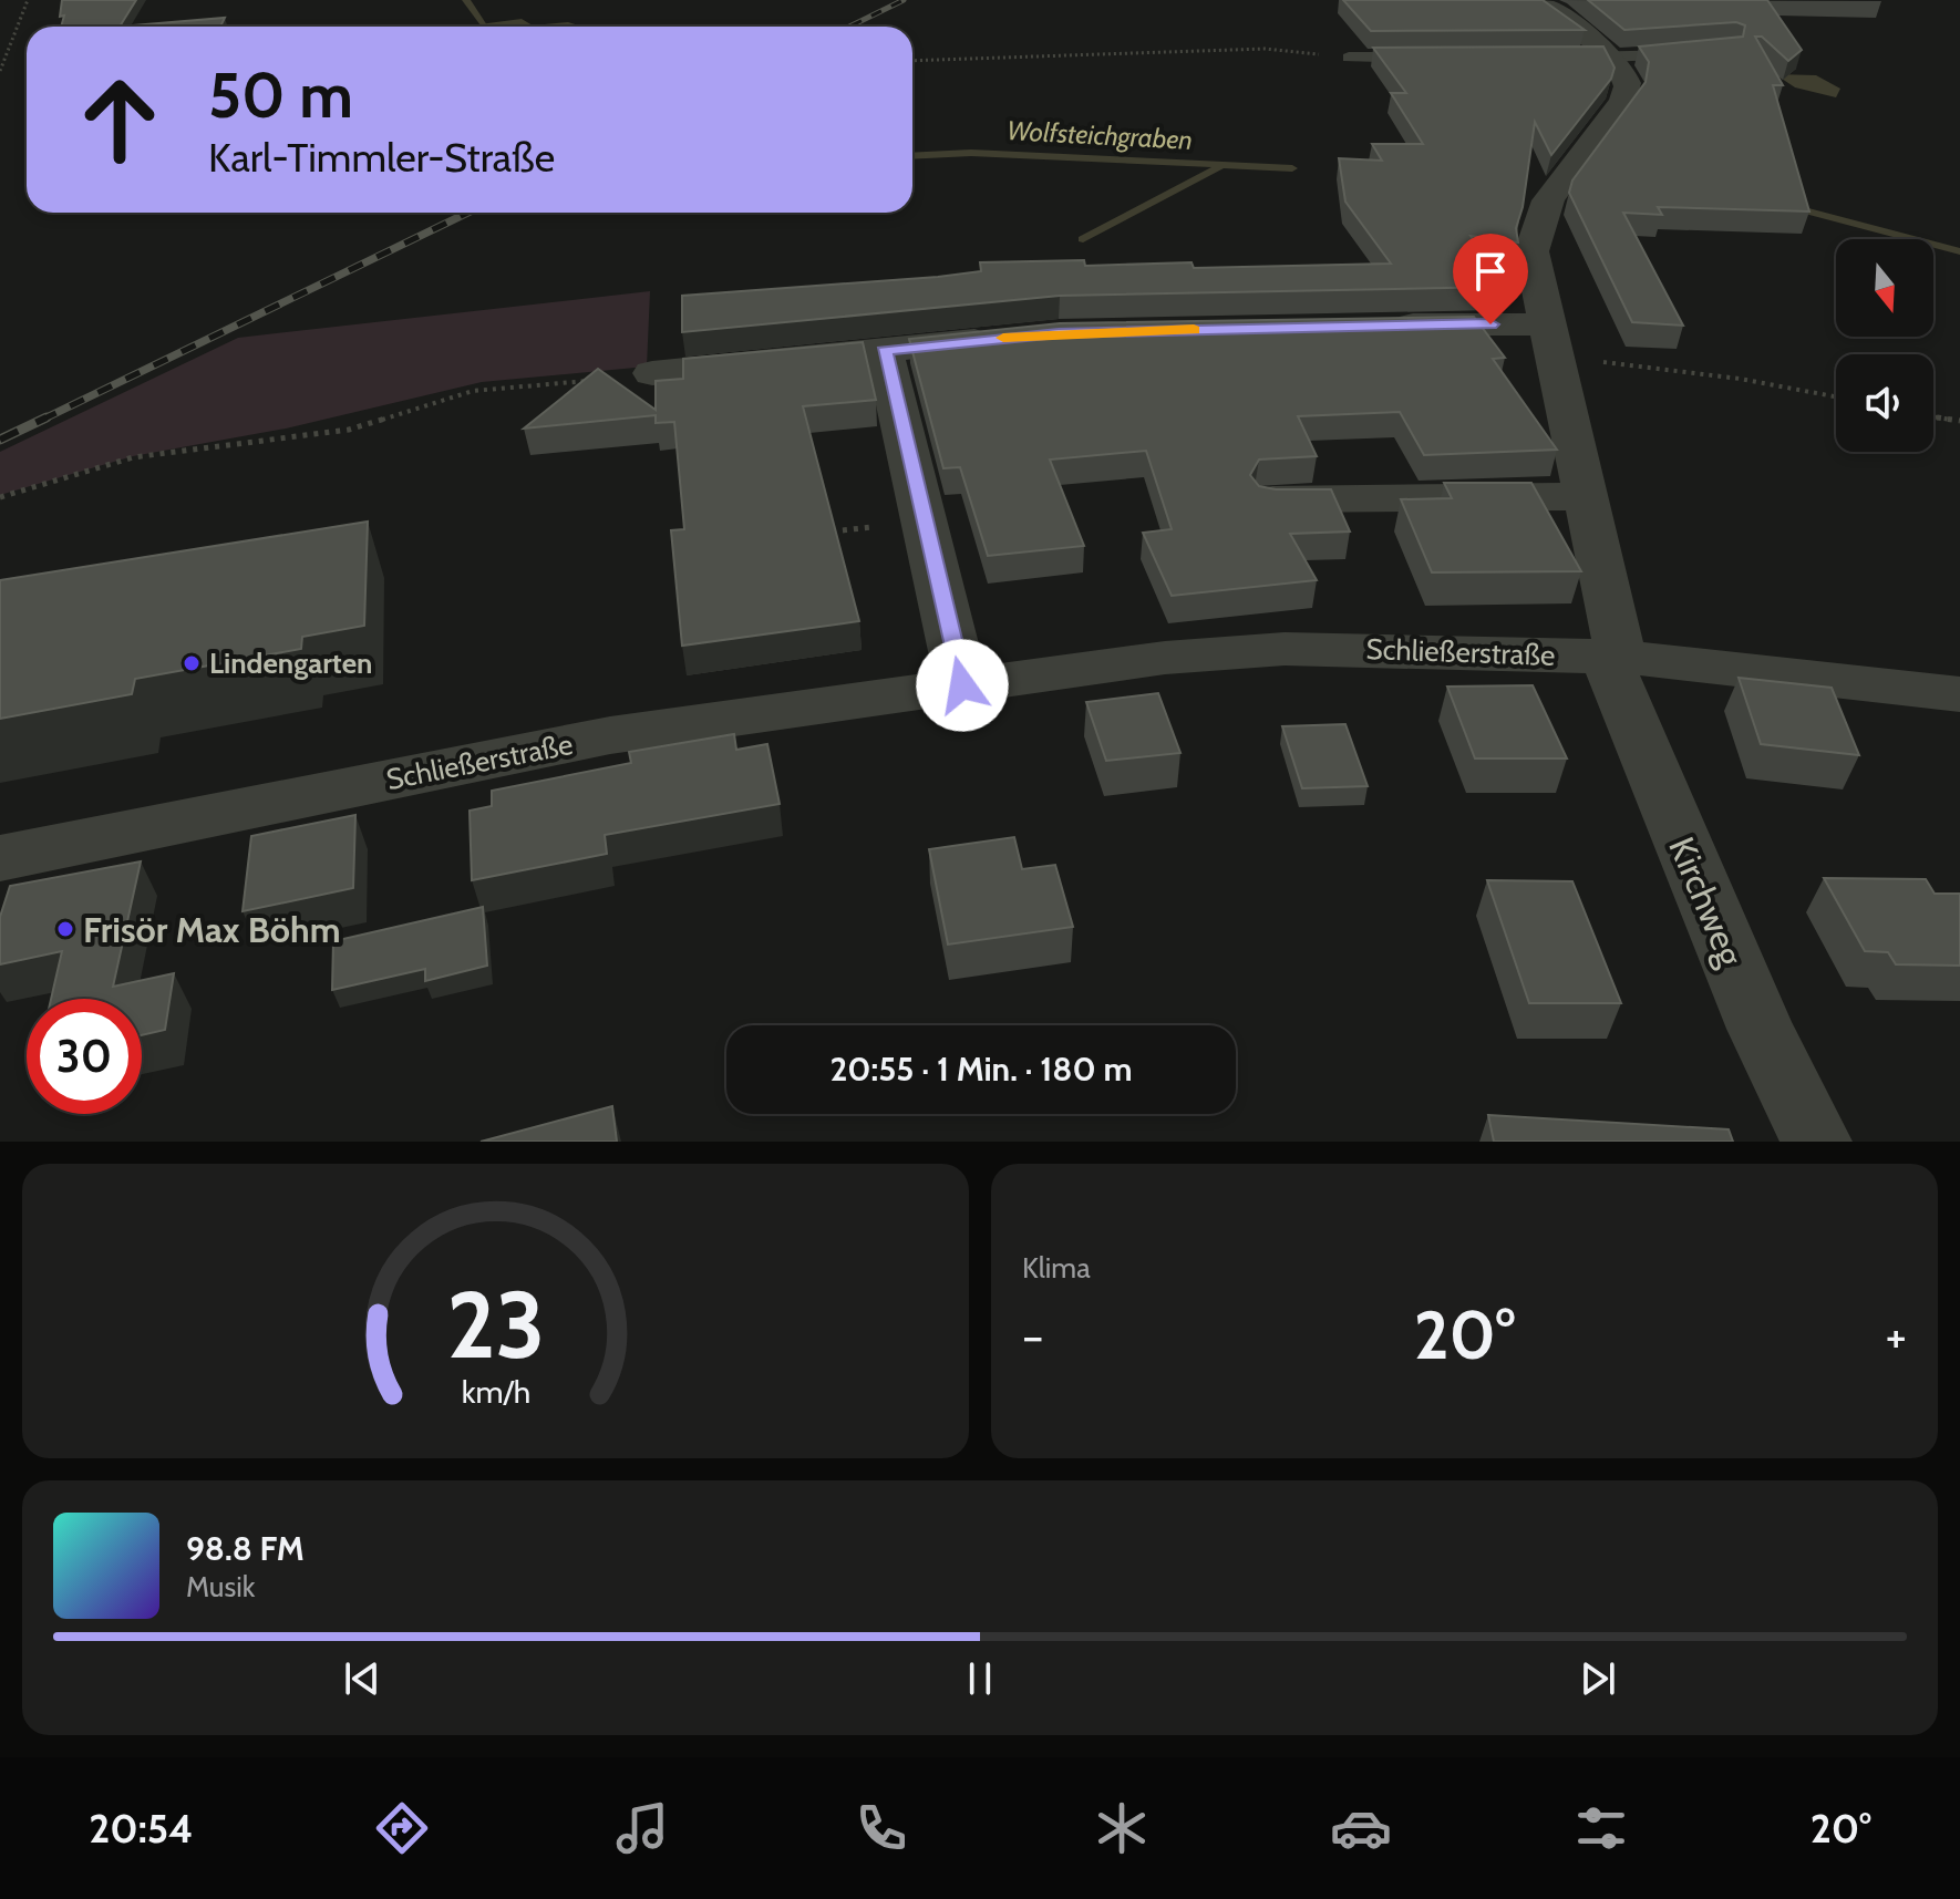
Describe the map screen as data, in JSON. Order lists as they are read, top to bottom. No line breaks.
{"streets":{"street":["Schließerstraße","Kirchweg"]},"crossings":[["Schließerstraße","Kirchweg"]],"water":["Wolfsteichgraben"],"places":["Lindengarten","Frisör Max Böhm"],"north":"bottom","page":{"turn":["50 m","Karl-Timmler-Straße"],"limit":"30","trip":"20:55 · 1 Min. · 180 m","tile":"Klima","heat":["−","20°","+"],"song":["98.8 FM","Musik"],"tabs":["20:54","20°"],"gauge":["23","km/h"]}}
